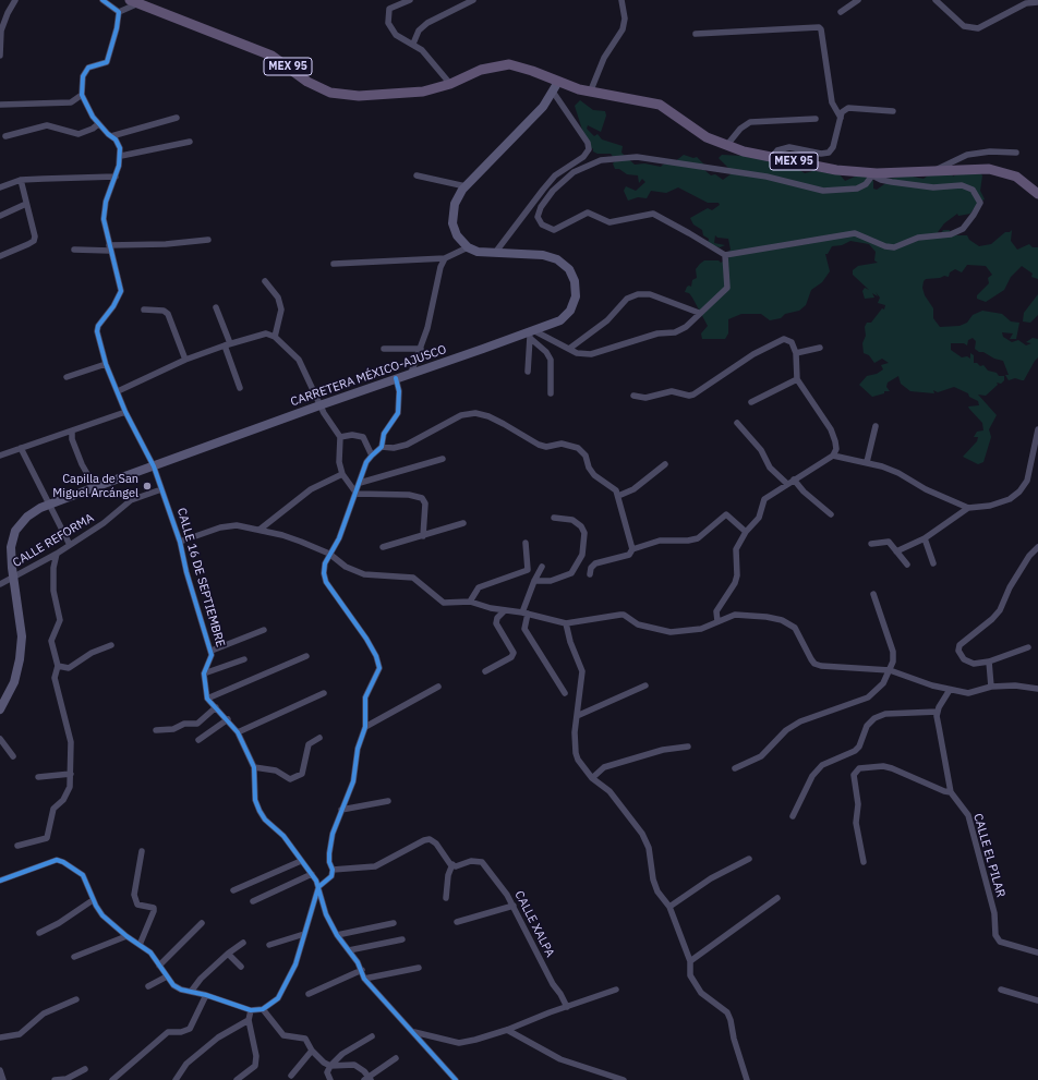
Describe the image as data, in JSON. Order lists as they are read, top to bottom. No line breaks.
{"streets":{"main road":["MEX 95","CARRETERA MÉXICO-AJUSCO"],"street":["CALLE REFORMA","CALLE 16 DE SEPTIEMBRE","CALLE EL PILAR","CALLE XALPA"]},"crossings":[["CARRETERA MÉXICO-AJUSCO","CALLE REFORMA"],["CARRETERA MÉXICO-AJUSCO","CALLE 16 DE SEPTIEMBRE"],["CALLE REFORMA","CALLE 16 DE SEPTIEMBRE"]],"places":["Capilla de San Miguel Arcángel"]}
